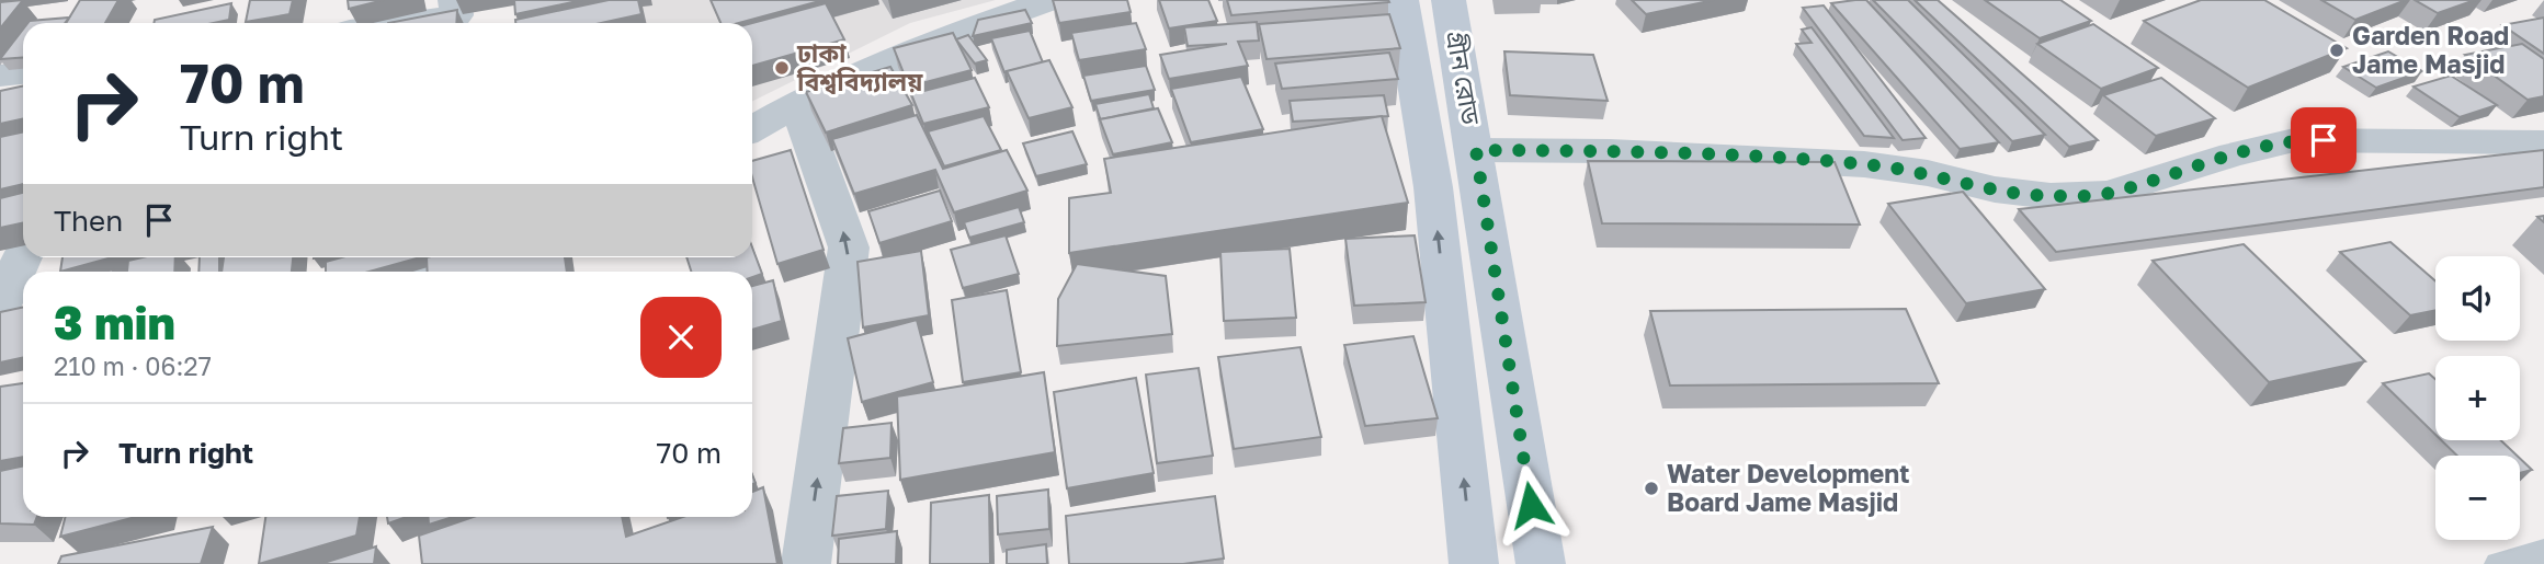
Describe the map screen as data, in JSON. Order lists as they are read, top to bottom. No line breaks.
{"streets":{"main road":["গ্রীন রোড"]},"places":["Garden Road Jame Masjid","ঢাকা বিশ্ববিদ্যালয়","Water Development Board Jame Masjid"],"page":{"turn":["70 m","Turn right"],"then":"Then","map_buttons":["+","−"],"heading":["3 min","210 m · 06:27"],"list":[{"name":"Turn right","value":"70 m"}]}}
